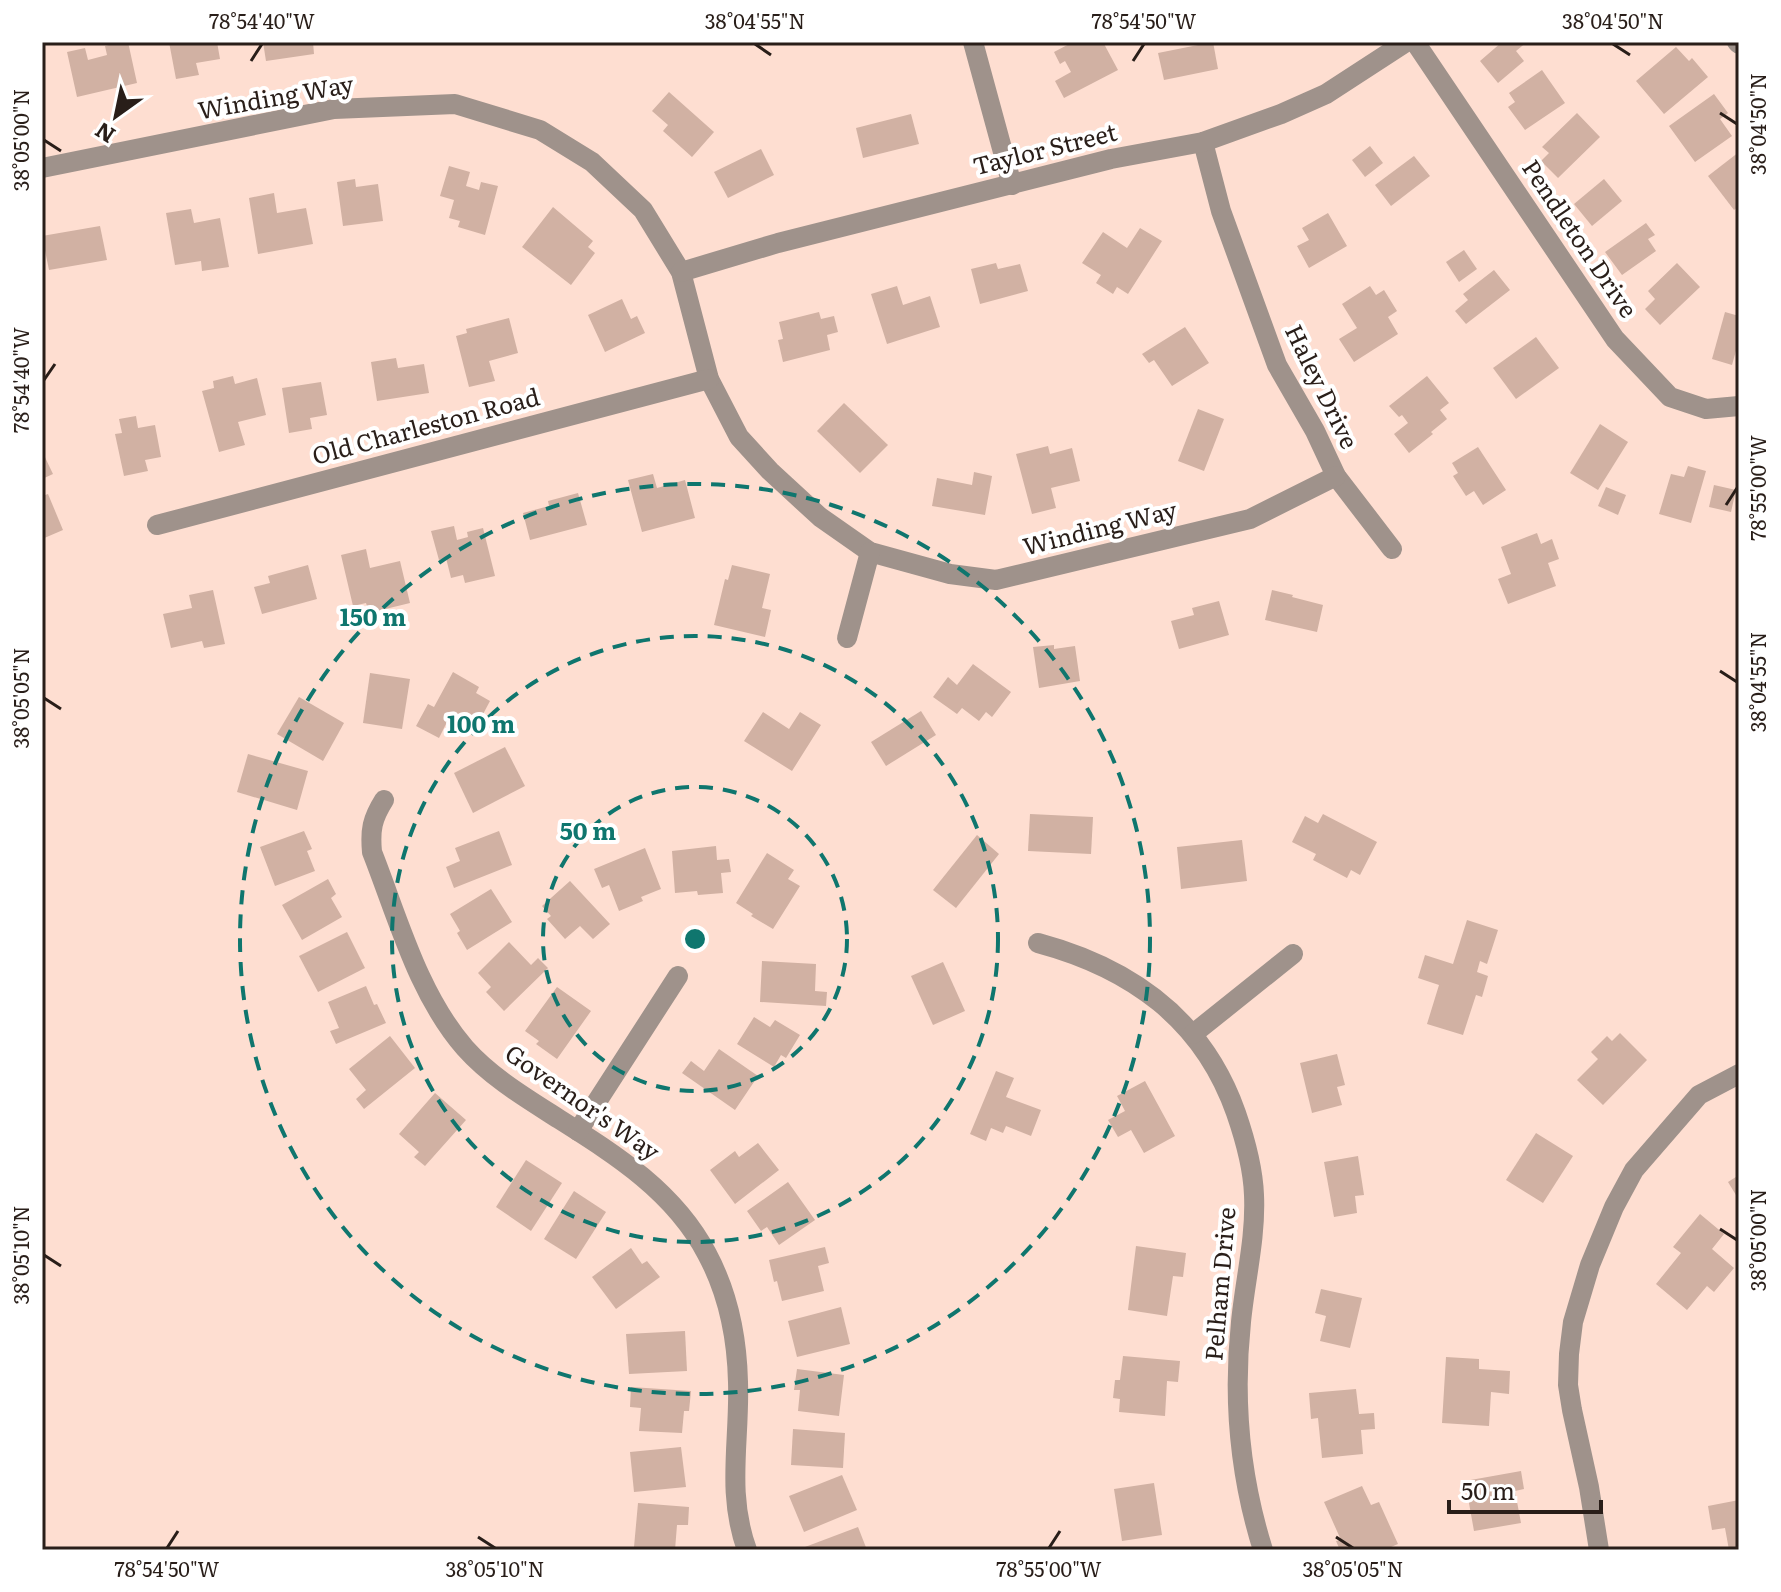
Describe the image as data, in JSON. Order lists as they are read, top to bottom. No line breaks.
{"streets":{"street":["Winding Way","Taylor Street","Pendleton Drive","Haley Drive","Old Charleston Road","Governor's Way","Pelham Drive"]},"crossings":[["Winding Way","Taylor Street"],["Winding Way","Haley Drive"],["Winding Way","Old Charleston Road"],["Taylor Street","Haley Drive"]],"scale_bar":"50 m","north":"bottom left","coordinates":["78°54'40\"W","38°04'55\"N","78°54'50\"W","38°04'50\"N","38°05'00\"N","78°55'00\"W","38°05'05\"N","38°05'10\"N"],"rings":["150 m","100 m","50 m"]}
